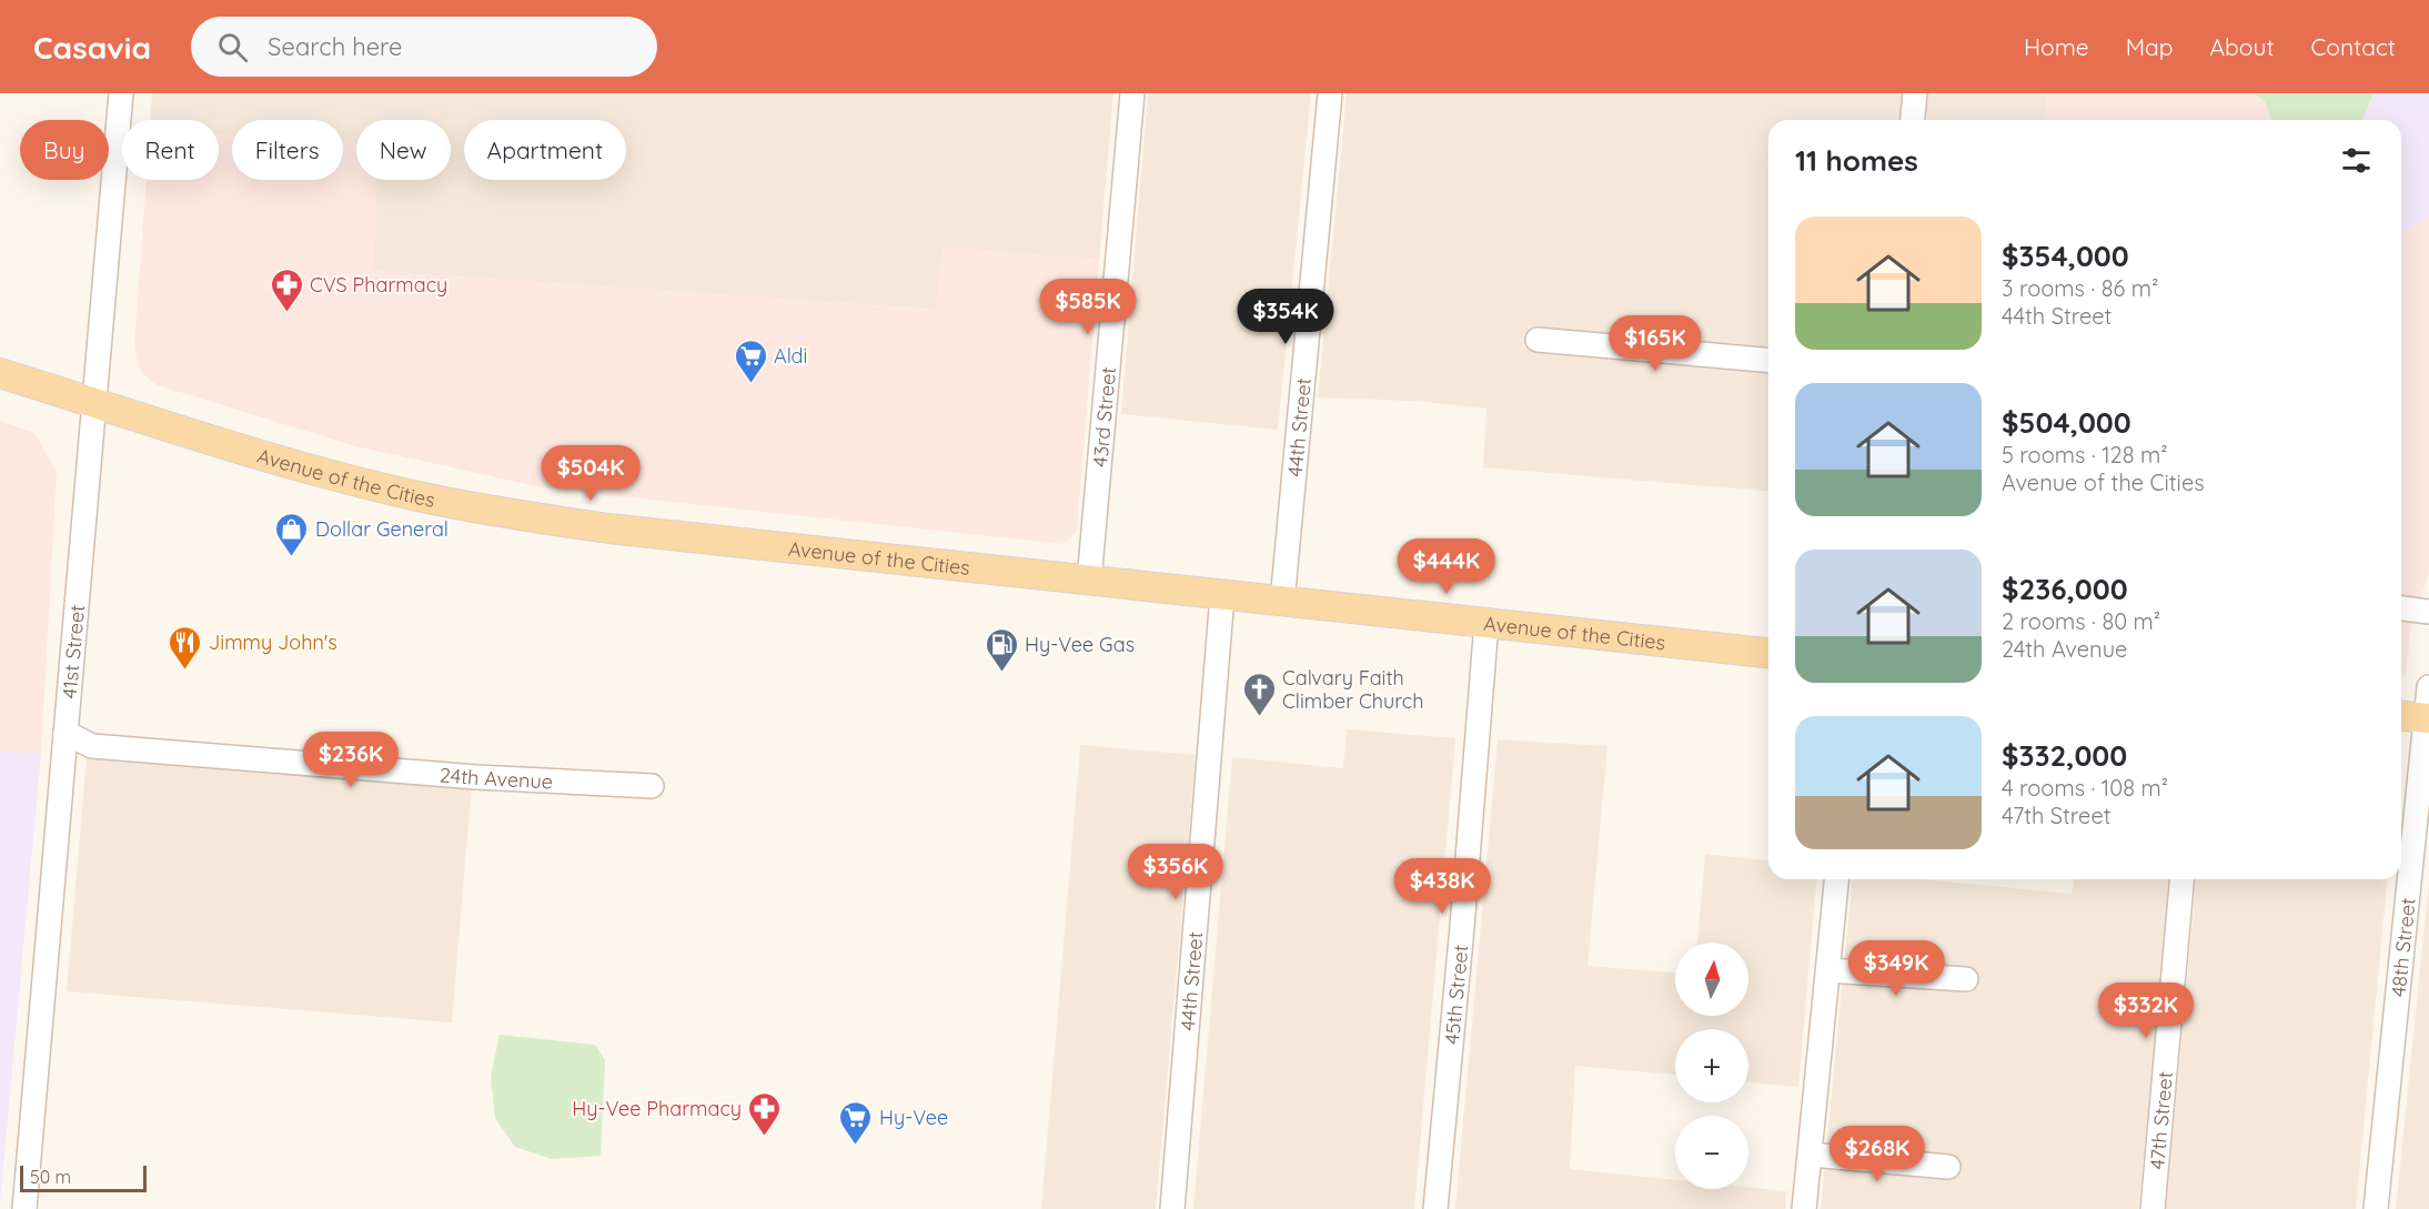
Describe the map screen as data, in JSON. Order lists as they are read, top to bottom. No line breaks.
{"streets":{"main road":["Avenue of the Cities"],"street":["43rd Street","44th Street","41st Street","24th Avenue","48th Street","45th Street","47th Street"]},"crossings":[["43rd Street","Avenue of the Cities"],["44th Street","Avenue of the Cities"],["Avenue of the Cities","41st Street"],["Avenue of the Cities","45th Street"],["41st Street","24th Avenue"]],"places":{"pharmacy":["CVS Pharmacy","Hy-Vee Pharmacy"],"supermarket":["Aldi","Hy-Vee"],"shop":["Dollar General"],"restaurant":["Jimmy John's"],"fuel station":["Hy-Vee Gas"],"church":["Calvary Faith Climber Church"]},"scale_bar":"50 m","north":"top","page":{"header":"Casavia","search":"Search here","nav":["Home","Map","About","Contact"],"chip":["Buy","Rent","Filters","New","Apartment"],"heading":"11 homes","list":[{"name":"$354,000","note":"3 rooms · 86 m² · 44th Street"},{"name":"$504,000","note":"5 rooms · 128 m² · Avenue of the Cities"},{"name":"$236,000","note":"2 rooms · 80 m² · 24th Avenue"},{"name":"$332,000","note":"4 rooms · 108 m² · 47th Street"}],"price":["$585K","$354K","$165K","$504K","$444K","$236K","$356K","$438K","$349K","$332K","$268K"],"map_buttons":["+","−"],"scale":"50 m"}}
